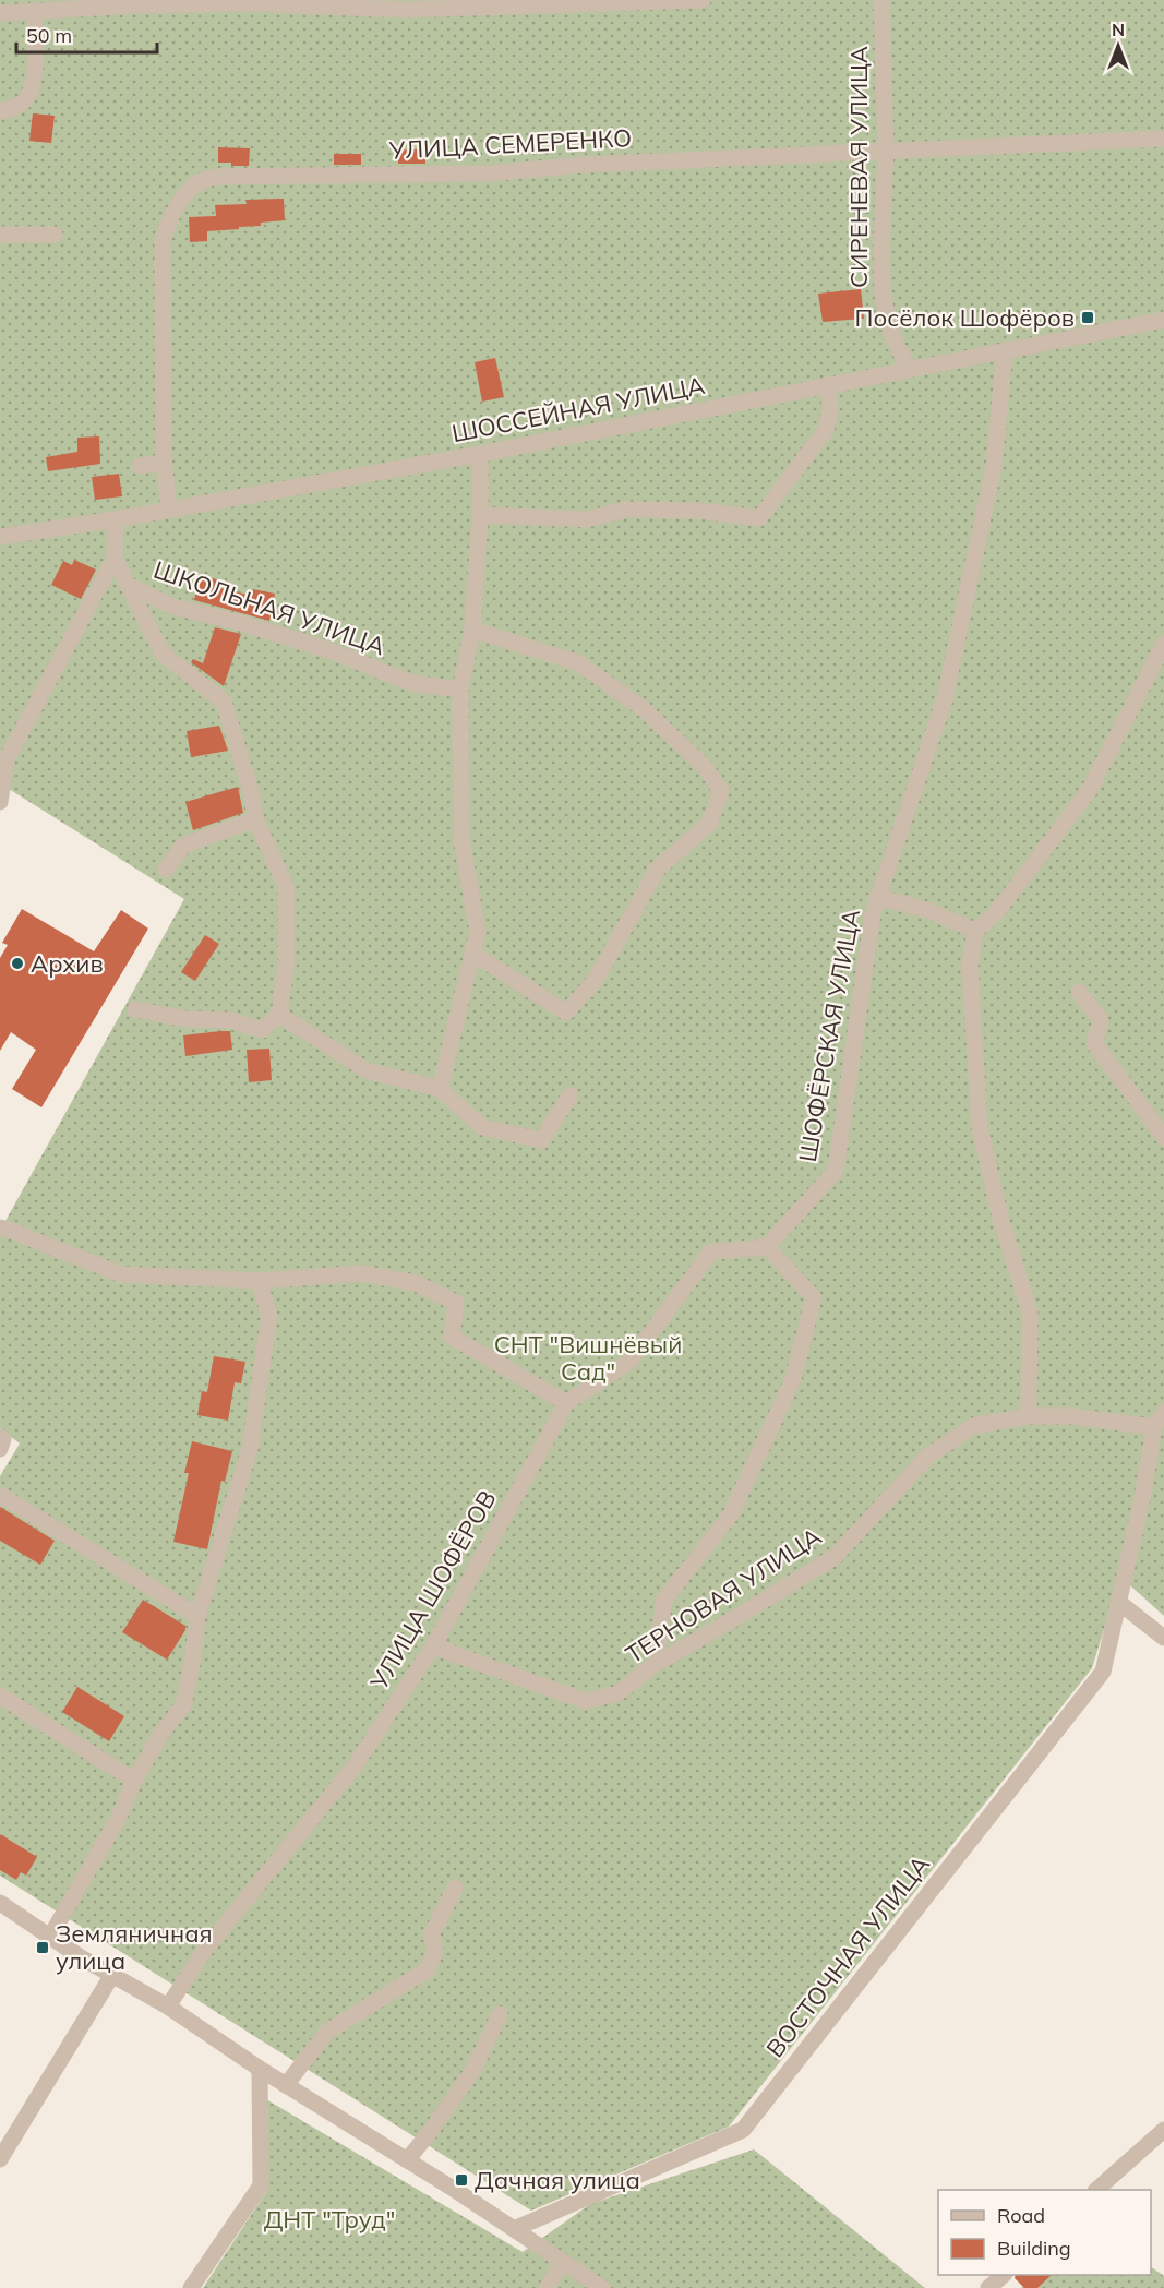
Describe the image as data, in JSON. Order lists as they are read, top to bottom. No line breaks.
{"streets":{"street":["УЛИЦА СЕМЕРЕНКО","СИРЕНЕВАЯ УЛИЦА","ШОССЕЙНАЯ УЛИЦА","ШКОЛЬНАЯ УЛИЦА","ШОФЁРСКАЯ УЛИЦА","УЛИЦА ШОФЁРОВ","ТЕРНОВАЯ УЛИЦА","ВОСТОЧНАЯ УЛИЦА"]},"crossings":[["УЛИЦА СЕМЕРЕНКО","СИРЕНЕВАЯ УЛИЦА"],["УЛИЦА СЕМЕРЕНКО","ШОССЕЙНАЯ УЛИЦА"],["СИРЕНЕВАЯ УЛИЦА","ШОССЕЙНАЯ УЛИЦА"],["ШОССЕЙНАЯ УЛИЦА","ШОФЁРСКАЯ УЛИЦА"],["ШОФЁРСКАЯ УЛИЦА","УЛИЦА ШОФЁРОВ"],["УЛИЦА ШОФЁРОВ","ТЕРНОВАЯ УЛИЦА"]],"parks":["СНТ \"Вишнёвый Сад\"","ДНТ \"Труд\""],"places":{"transit":["Посёлок Шофёров","Земляничная улица","Дачная улица"],"other":["Архив"]},"legend":["Road","Building"],"scale_bar":"50 m","north":"top"}
